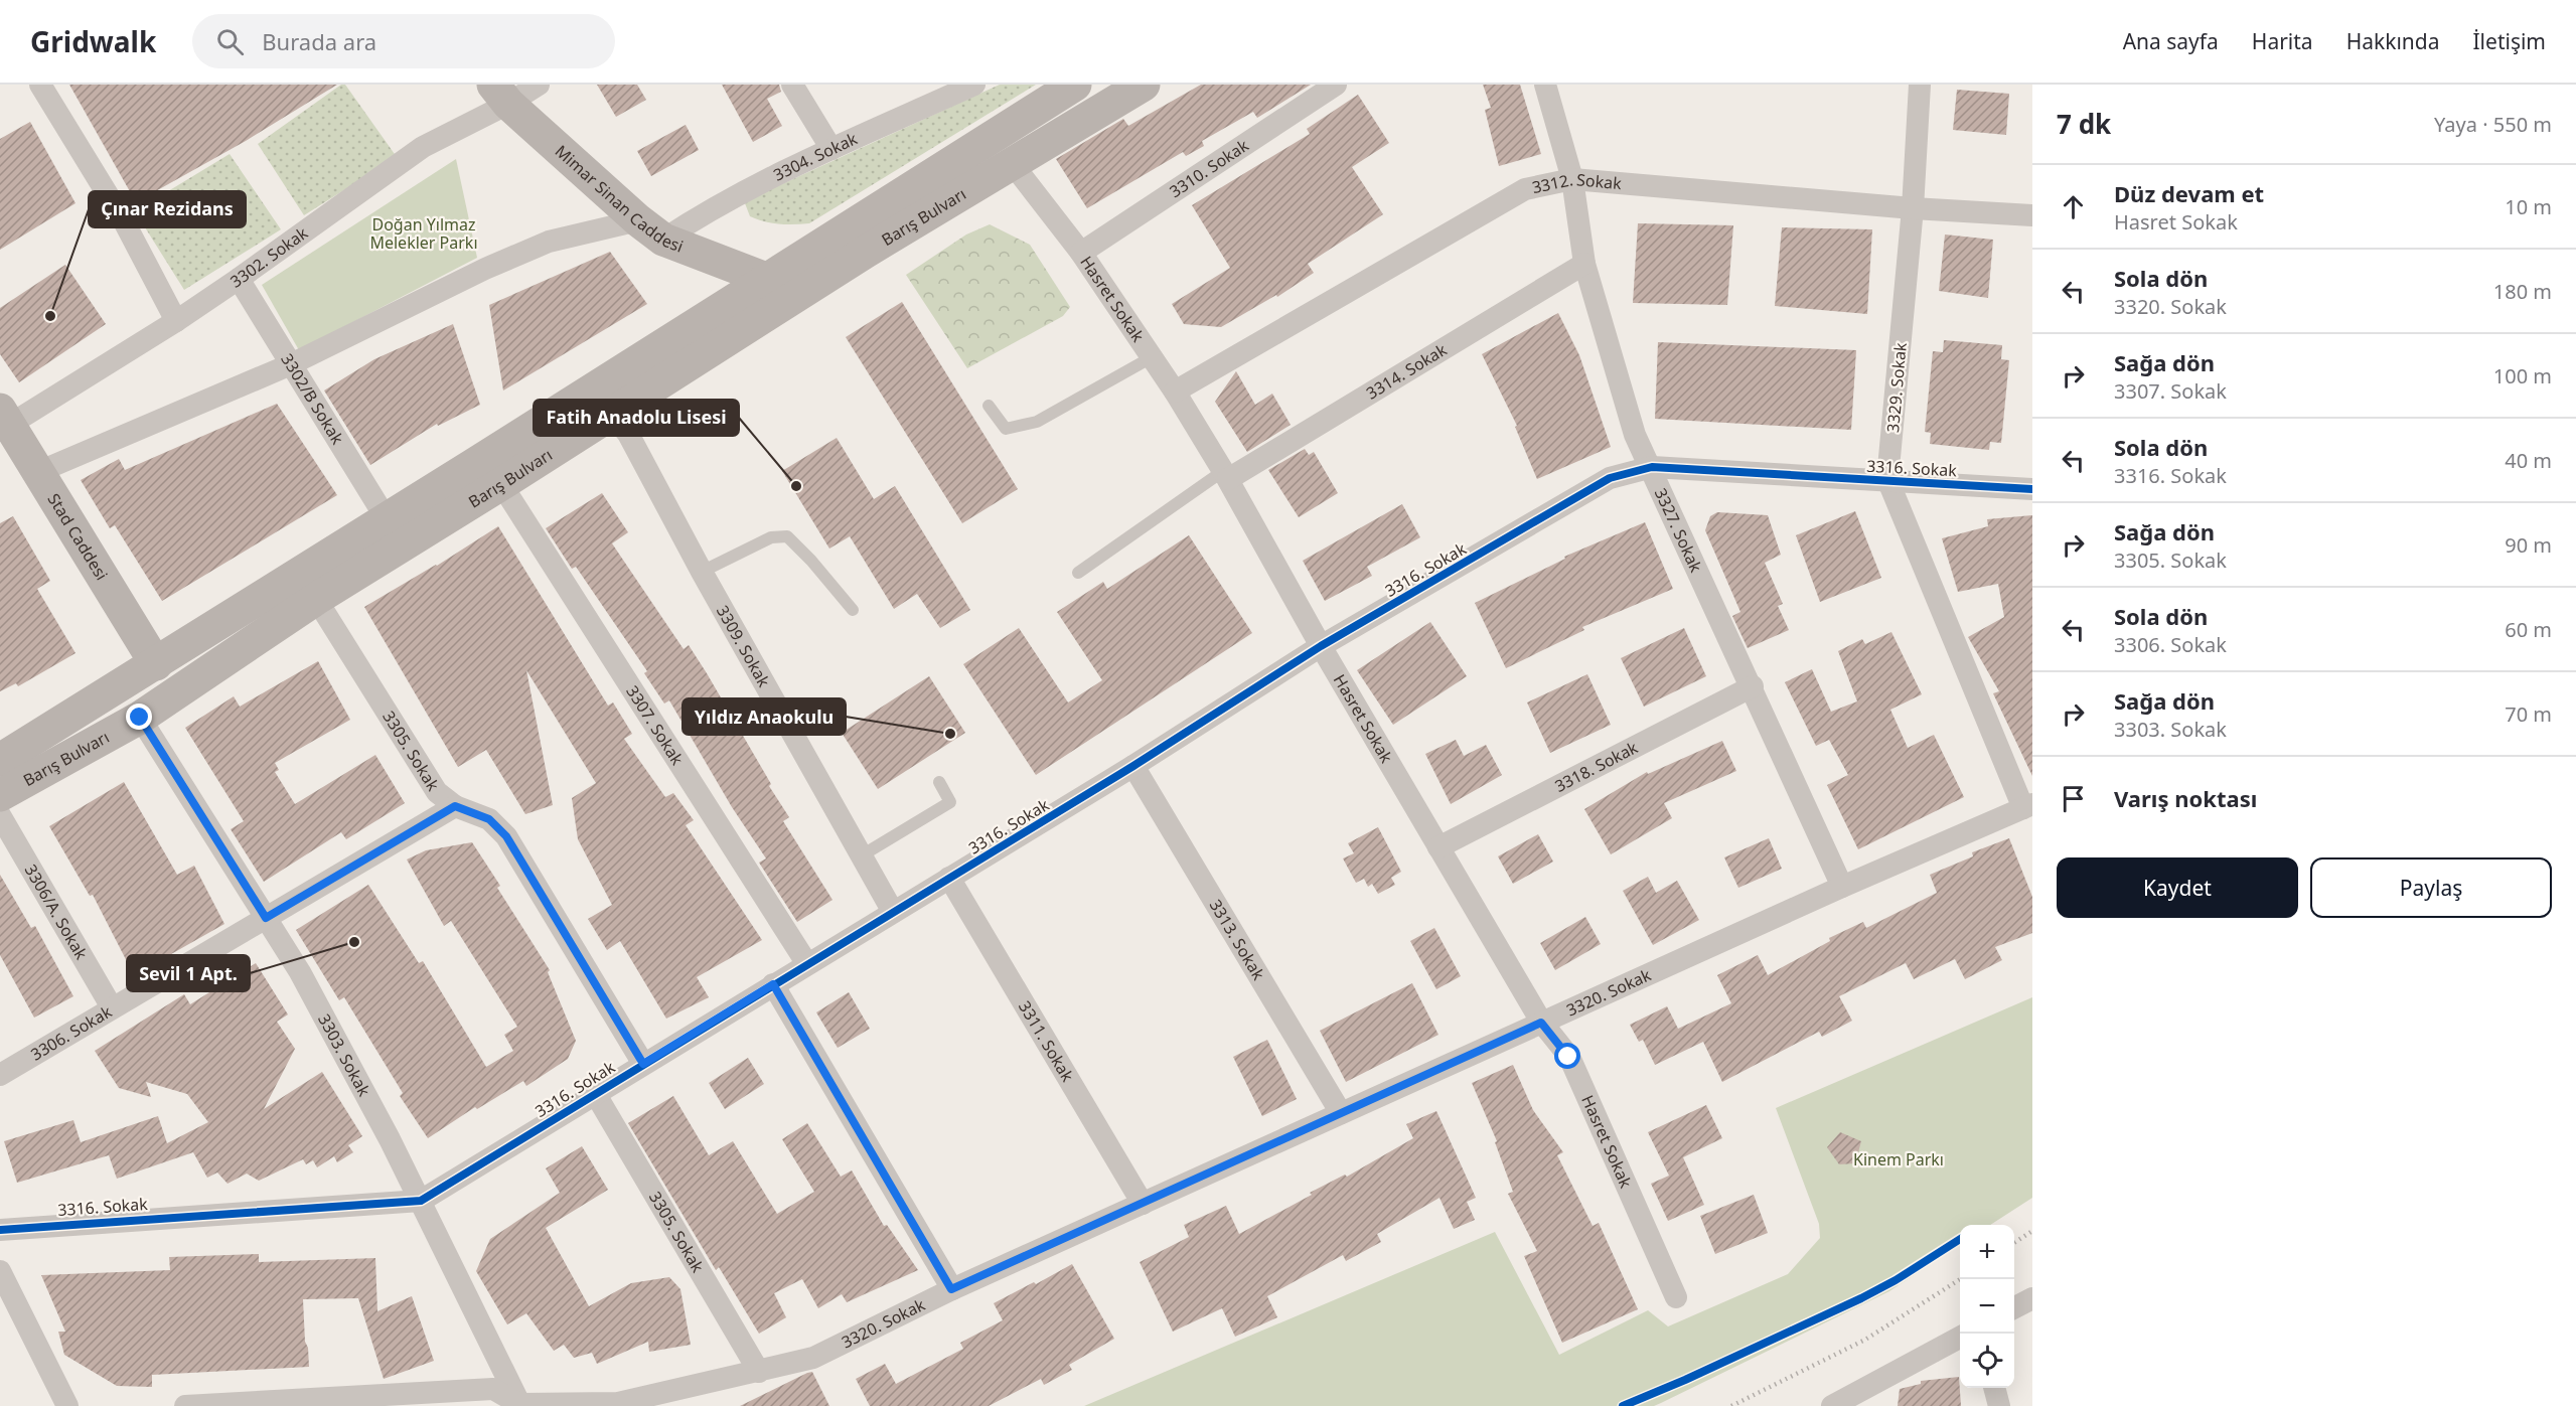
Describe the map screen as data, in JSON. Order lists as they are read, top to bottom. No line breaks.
{"streets":{"main road":["Mimar Sinan Caddesi","Barış Bulvarı","Stad Caddesi"],"street":["3304. Sokak","3310. Sokak","3312. Sokak","3302. Sokak","Hasret Sokak","3314. Sokak","3329. Sokak","3302/B Sokak","3316. Sokak","3327. Sokak","3309. Sokak","3307. Sokak","3305. Sokak","3318. Sokak","3306/A. Sokak","3313. Sokak","3320. Sokak","3306. Sokak","3311. Sokak","3303. Sokak"]},"crossings":[["3304. Sokak","Mimar Sinan Caddesi"],["3310. Sokak","Hasret Sokak"],["3312. Sokak","Hasret Sokak"],["3312. Sokak","3329. Sokak"],["3312. Sokak","3327. Sokak"],["Mimar Sinan Caddesi","Barış Bulvarı"],["Mimar Sinan Caddesi","3302. Sokak"],["Barış Bulvarı","Hasret Sokak"],["Barış Bulvarı","3302/B Sokak"],["Barış Bulvarı","Stad Caddesi"],["Barış Bulvarı","3309. Sokak"],["Barış Bulvarı","3307. Sokak"],["Barış Bulvarı","3305. Sokak"],["Barış Bulvarı","3303. Sokak"],["3302. Sokak","3302/B Sokak"],["3302. Sokak","Stad Caddesi"],["Hasret Sokak","3314. Sokak"],["Hasret Sokak","3316. Sokak"],["Hasret Sokak","3318. Sokak"],["Hasret Sokak","3320. Sokak"],["3314. Sokak","3327. Sokak"],["3329. Sokak","3316. Sokak"],["3329. Sokak","3320. Sokak"],["3316. Sokak","3327. Sokak"],["3316. Sokak","3309. Sokak"],["3316. Sokak","3307. Sokak"],["3316. Sokak","3305. Sokak"],["3316. Sokak","3313. Sokak"],["3316. Sokak","3311. Sokak"],["3316. Sokak","3303. Sokak"],["3327. Sokak","3318. Sokak"],["3327. Sokak","3320. Sokak"],["3305. Sokak","3320. Sokak"],["3305. Sokak","3306. Sokak"],["3306/A. Sokak","3306. Sokak"],["3313. Sokak","3320. Sokak"],["3320. Sokak","3311. Sokak"],["3320. Sokak","3303. Sokak"],["3306. Sokak","3303. Sokak"]],"parks":["Doğan Yılmaz Melekler Parkı","Kinem Parkı"],"places":["Çınar Rezidans","Fatih Anadolu Lisesi","Yıldız Anaokulu","Sevil 1 Apt."],"page":{"header":"Gridwalk","search":"Burada ara","nav":["Ana sayfa","Harita","Hakkında","İletişim"],"heading":["7 dk","Yaya · 550 m"],"list":[["Düz devam et","Hasret Sokak","10 m"],["Sola dön","3320. Sokak","180 m"],["Sağa dön","3307. Sokak","100 m"],["Sola dön","3316. Sokak","40 m"],["Sağa dön","3305. Sokak","90 m"],["Sola dön","3306. Sokak","60 m"],["Sağa dön","3303. Sokak","70 m"],"Varış noktası"],"buttons":["Kaydet","Paylaş"],"map_buttons":["+","−"]}}
